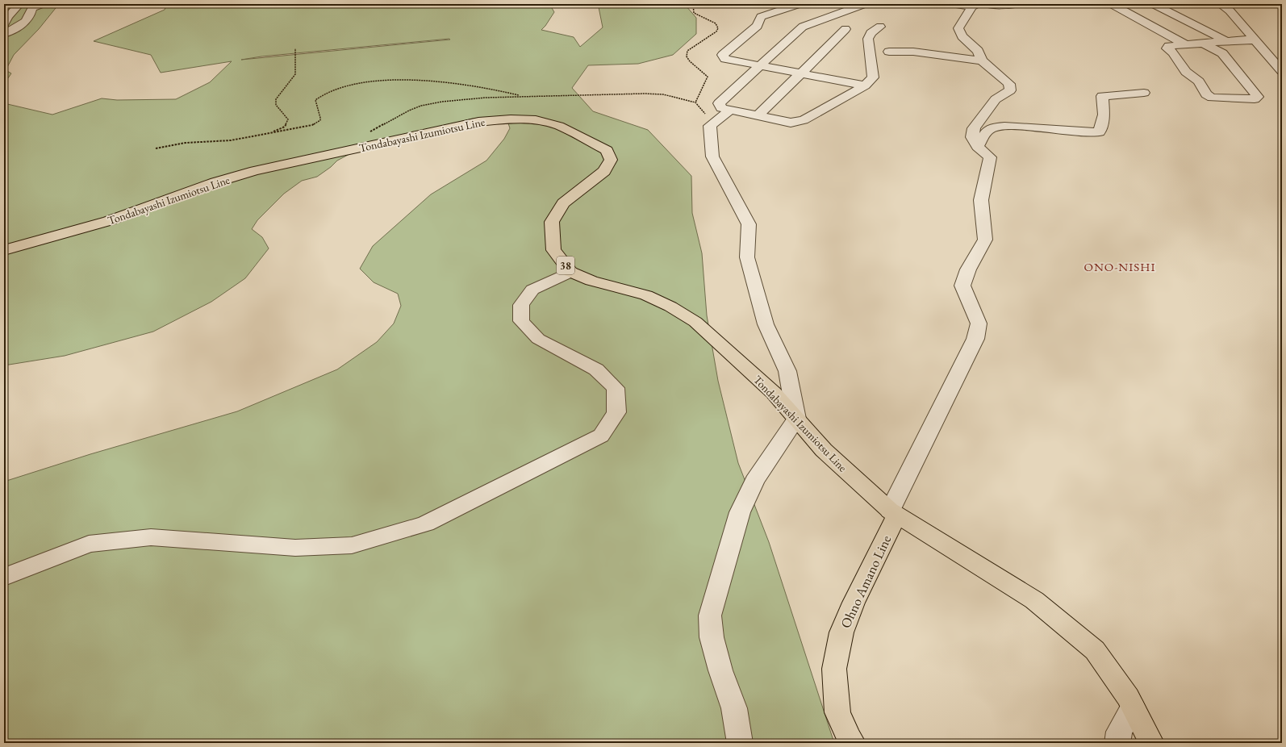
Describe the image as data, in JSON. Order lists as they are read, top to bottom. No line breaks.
{"streets":{"main road":["Tondabayashi Izumiotsu Line","38","Ohno Amano Line"]},"crossings":[["Tondabayashi Izumiotsu Line","Ohno Amano Line"]],"districts":["ONO-NISHI"]}
